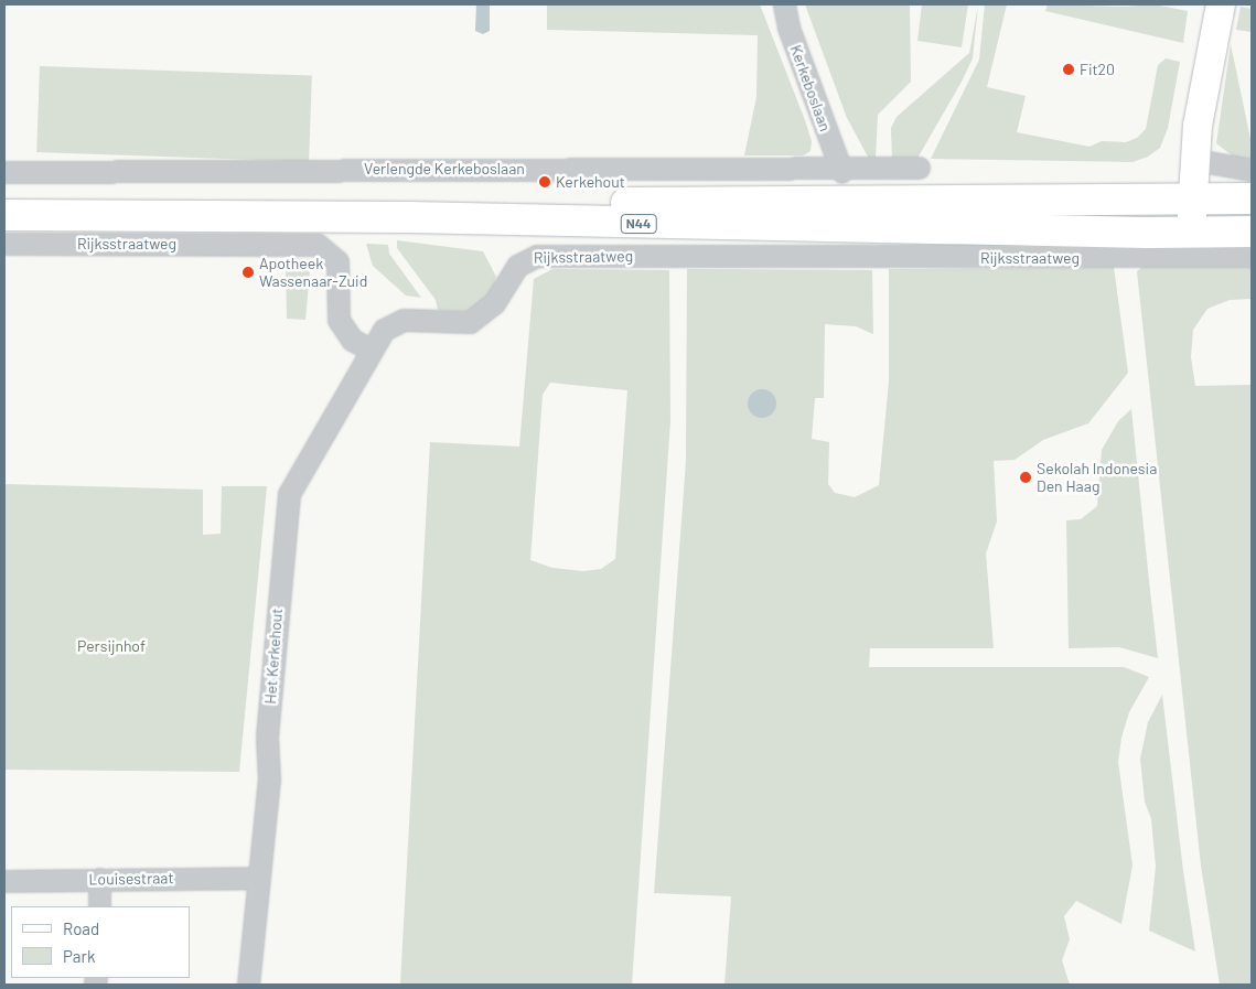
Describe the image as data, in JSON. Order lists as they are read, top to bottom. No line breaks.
{"streets":{"main road":["N44","Rijksstraatweg"],"street":["Kerkeboslaan","Verlengde Kerkeboslaan","Het Kerkehout","Louisestraat"]},"crossings":[["Kerkeboslaan","Verlengde Kerkeboslaan"],["Rijksstraatweg","Het Kerkehout"],["Het Kerkehout","Louisestraat"]],"parks":["Persijnhof"],"places":["Fit20","Kerkehout","Apotheek Wassenaar-Zuid","Sekolah Indonesia Den Haag"],"legend":["Road","Park"]}
